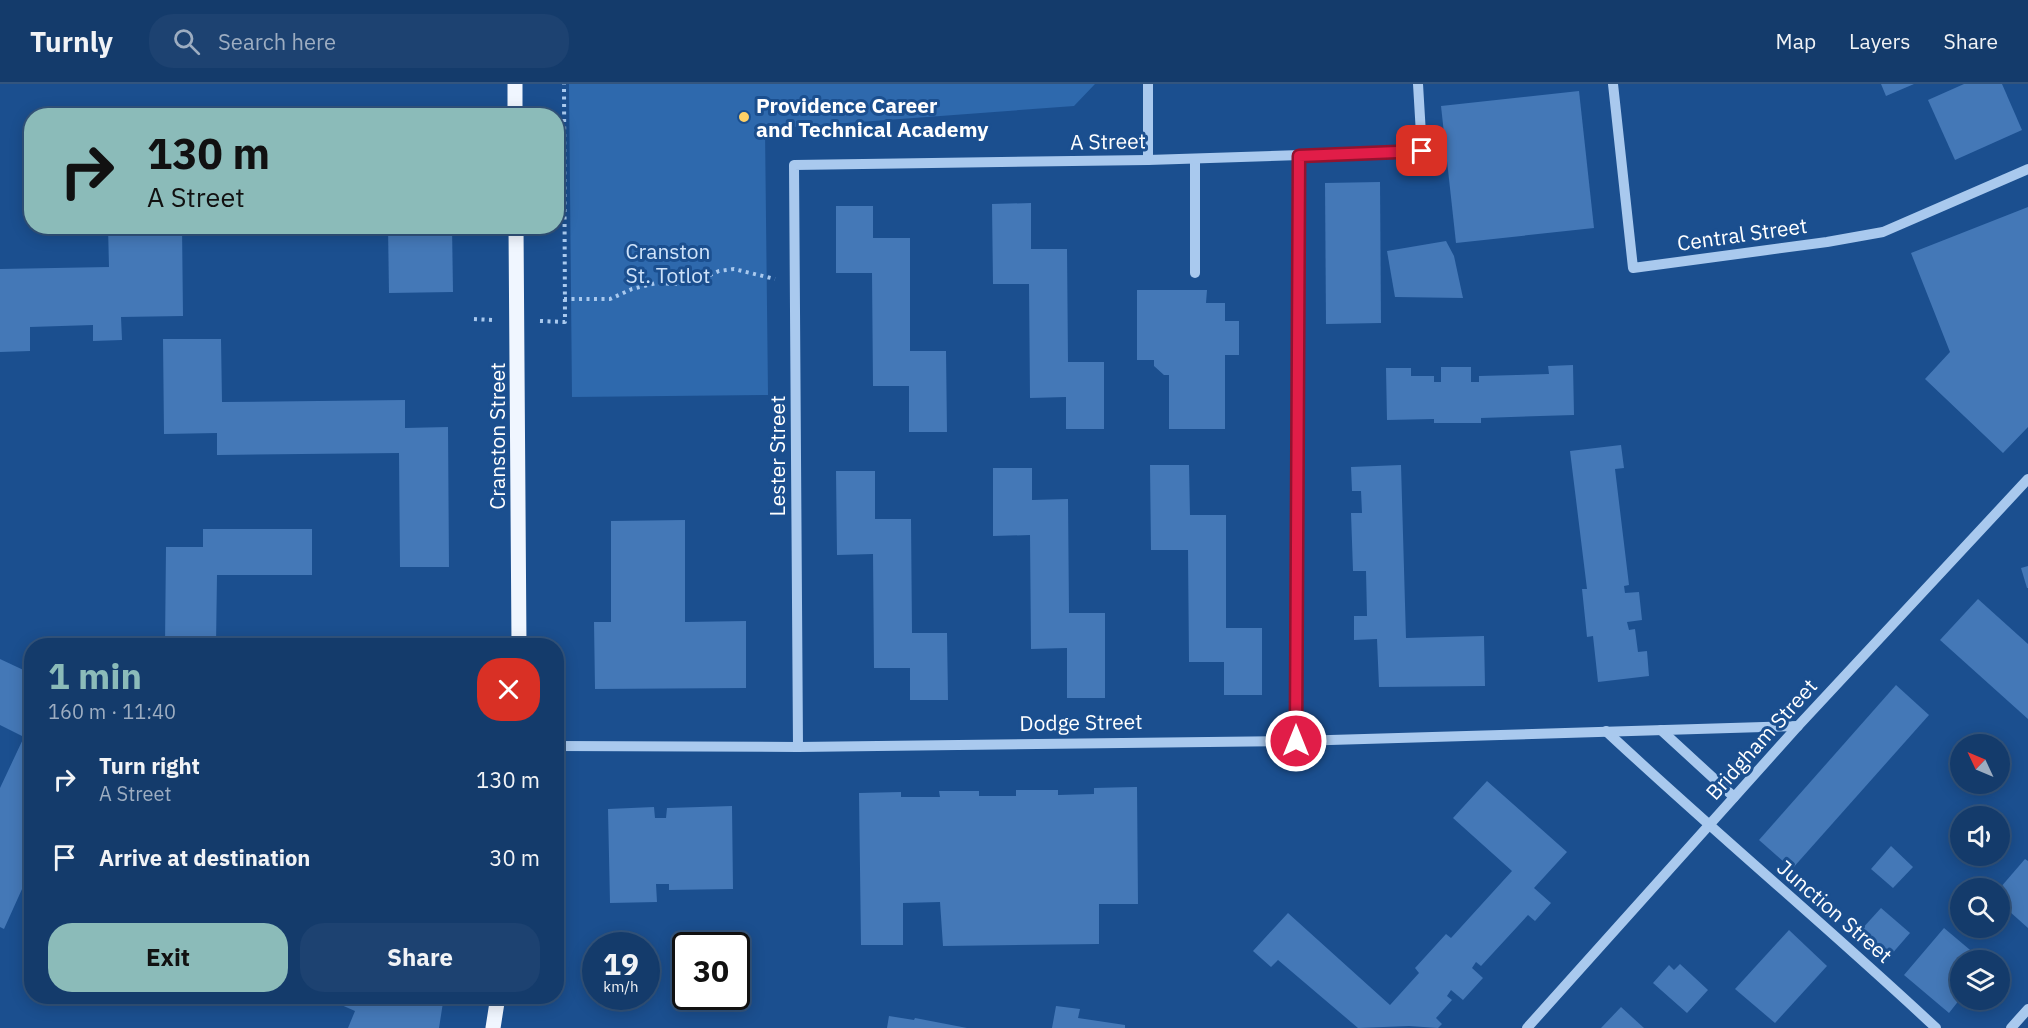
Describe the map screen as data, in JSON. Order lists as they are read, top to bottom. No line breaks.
{"streets":{"main road":["Cranston Street"],"street":["A Street","Central Street","Lester Street","Dodge Street","Bridgham Street","Junction Street"]},"crossings":[["A Street","Lester Street"],["Lester Street","Dodge Street"],["Dodge Street","Bridgham Street"],["Bridgham Street","Junction Street"]],"parks":["Cranston St. Totlot"],"places":["Providence Career and Technical Academy"],"north":"top left","page":{"header":"Turnly","search":"Search here","nav":["Map","Layers","Share"],"turn":["130 m","A Street"],"heading":["1 min","160 m · 11:40"],"list":[{"name":"Turn right","note":"A Street","value":"130 m"},{"name":"Arrive at destination","value":"30 m"}],"buttons":["Exit","Share"],"speed":"19 km/h","limit":"30"}}
